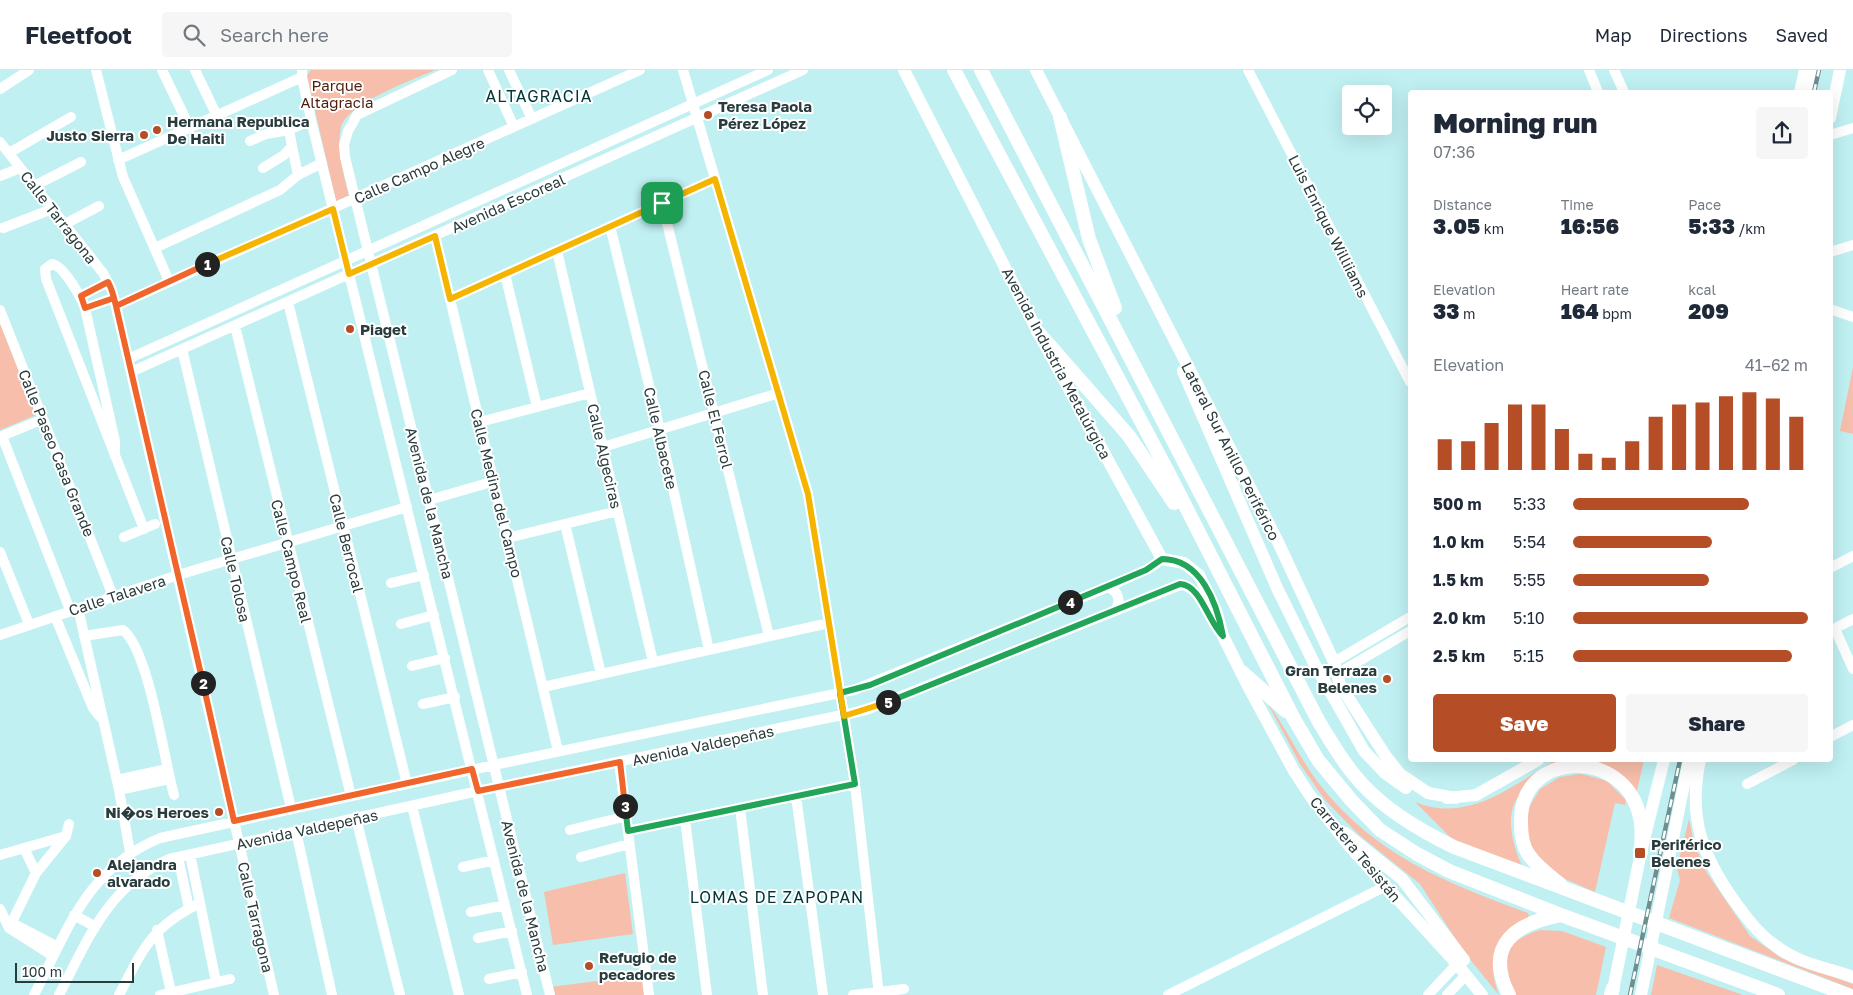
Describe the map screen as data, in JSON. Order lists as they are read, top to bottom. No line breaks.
{"streets":{"main road":["Avenida Industria Metalúrgica","Lateral Sur Anillo Periférico","Carretera Tesistán"],"street":["Calle Campo Alegre","Avenida Escoreal","Calle Tarragona","Luis Enrique Williiams","Calle El Ferrol","Calle Albacete","Calle Paseo Casa Grande","Calle Algeciras","Calle Medina del Campo","Avenida de la Mancha","Calle Berrocal","Calle Campo Real","Calle Tolosa","Calle Talavera","Avenida Valdepeñas"]},"crossings":[["Calle Campo Alegre","Calle Tarragona"],["Calle Campo Alegre","Avenida de la Mancha"],["Avenida Escoreal","Calle Tarragona"],["Avenida Escoreal","Calle Medina del Campo"],["Avenida Escoreal","Avenida de la Mancha"],["Avenida Escoreal","Calle Berrocal"],["Avenida Escoreal","Calle Campo Real"],["Avenida Escoreal","Calle Tolosa"],["Calle Tarragona","Calle Talavera"],["Calle Tarragona","Avenida Valdepeñas"],["Avenida Industria Metalúrgica","Avenida Valdepeñas"],["Calle Paseo Casa Grande","Calle Talavera"],["Calle Medina del Campo","Avenida Valdepeñas"],["Avenida de la Mancha","Calle Talavera"],["Avenida de la Mancha","Avenida Valdepeñas"],["Calle Berrocal","Calle Talavera"],["Calle Berrocal","Avenida Valdepeñas"],["Calle Campo Real","Calle Talavera"],["Calle Campo Real","Avenida Valdepeñas"],["Calle Tolosa","Calle Talavera"],["Calle Tolosa","Avenida Valdepeñas"],["Avenida Valdepeñas","Carretera Tesistán"]],"districts":["ALTAGRACIA","LOMAS DE ZAPOPAN"],"parks":["Parque Altagracia"],"places":{"other":["Teresa Paola Pérez López","Hermana Republica De Haiti","Justo Sierra","Piaget","Gran Terraza Belenes","Ni�os Heroes","Alejandra alvarado","Refugio de pecadores"],"transit":["Periférico Belenes"]},"scale_bar":"100 m","page":{"header":"Fleetfoot","search":"Search here","nav":["Map","Directions","Saved"],"heading":["Morning run","07:36"],"stats":[["Distance","3.05 km"],["Time","16:56"],["Pace","5:33 /km"],["Elevation","33 m"],["Heart rate","164 bpm"],["kcal","209"]],"pins":["1","4","2","5","3"],"chart":["Elevation","41–62 m"],"list":[{"name":"500 m","note":"5:33"},{"name":"1.0 km","note":"5:54"},{"name":"1.5 km","note":"5:55"},{"name":"2.0 km","note":"5:10"},{"name":"2.5 km","note":"5:15"}],"buttons":["Save","Share"],"scale":"100 m"}}
